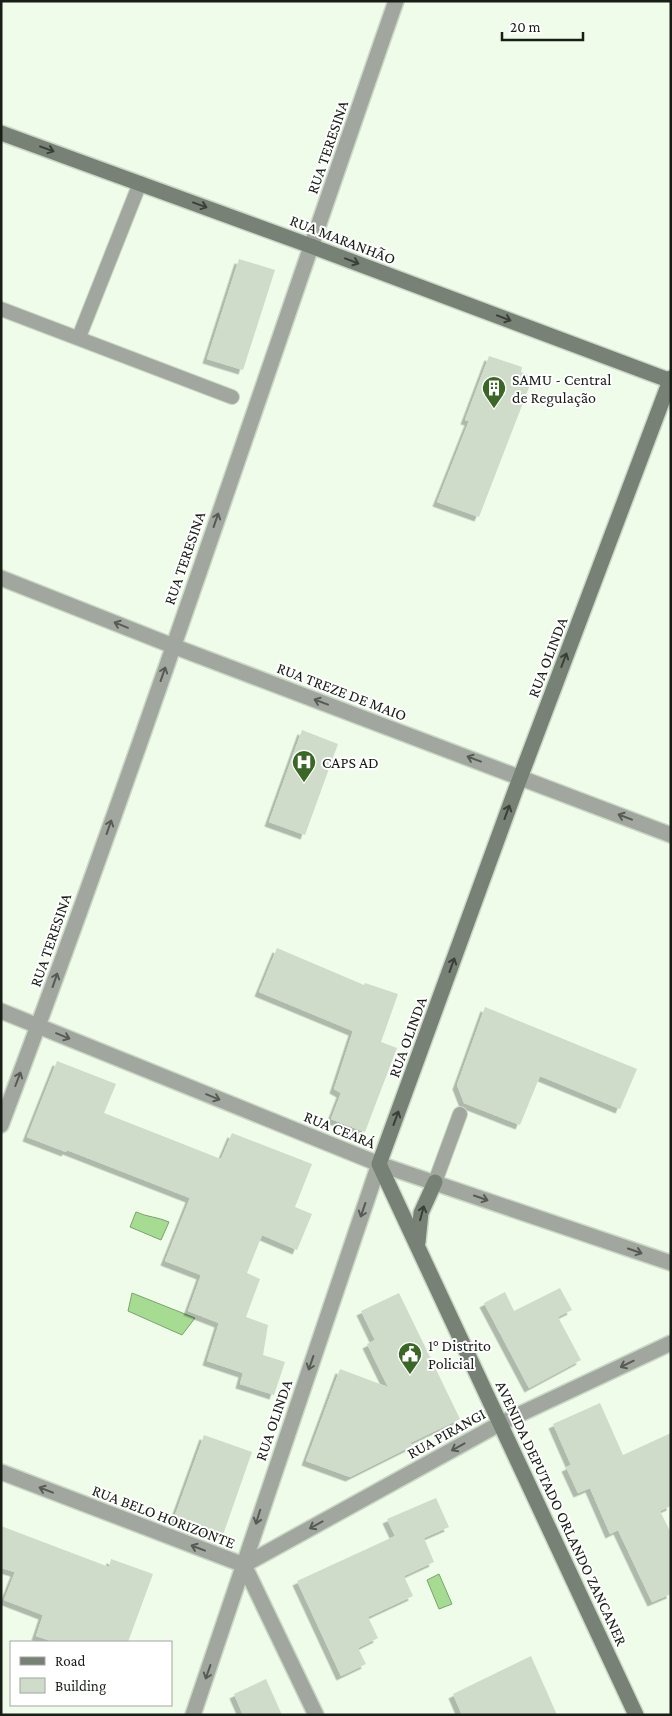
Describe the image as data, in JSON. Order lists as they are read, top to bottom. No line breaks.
{"streets":{"street":["RUA TERESINA","RUA MARANHÃO","RUA OLINDA","RUA TREZE DE MAIO","RUA CEARÁ","RUA PIRANGI","AVENIDA DEPUTADO ORLANDO ZANCANER","RUA BELO HORIZONTE"]},"crossings":[["RUA TERESINA","RUA MARANHÃO"],["RUA TERESINA","RUA TREZE DE MAIO"],["RUA TERESINA","RUA CEARÁ"],["RUA MARANHÃO","RUA OLINDA"],["RUA OLINDA","RUA TREZE DE MAIO"],["RUA OLINDA","RUA CEARÁ"],["RUA OLINDA","RUA PIRANGI"],["RUA OLINDA","AVENIDA DEPUTADO ORLANDO ZANCANER"],["RUA OLINDA","RUA BELO HORIZONTE"],["RUA CEARÁ","AVENIDA DEPUTADO ORLANDO ZANCANER"],["RUA PIRANGI","AVENIDA DEPUTADO ORLANDO ZANCANER"],["RUA PIRANGI","RUA BELO HORIZONTE"]],"one_way":["RUA TERESINA","RUA MARANHÃO","RUA TREZE DE MAIO","RUA CEARÁ","RUA PIRANGI","RUA BELO HORIZONTE"],"places":{"building":["SAMU - Central de Regulação"],"hospital":["CAPS AD"],"public building":["1° Distrito Policial"]},"legend":["Road","Building"],"scale_bar":"20 m"}
